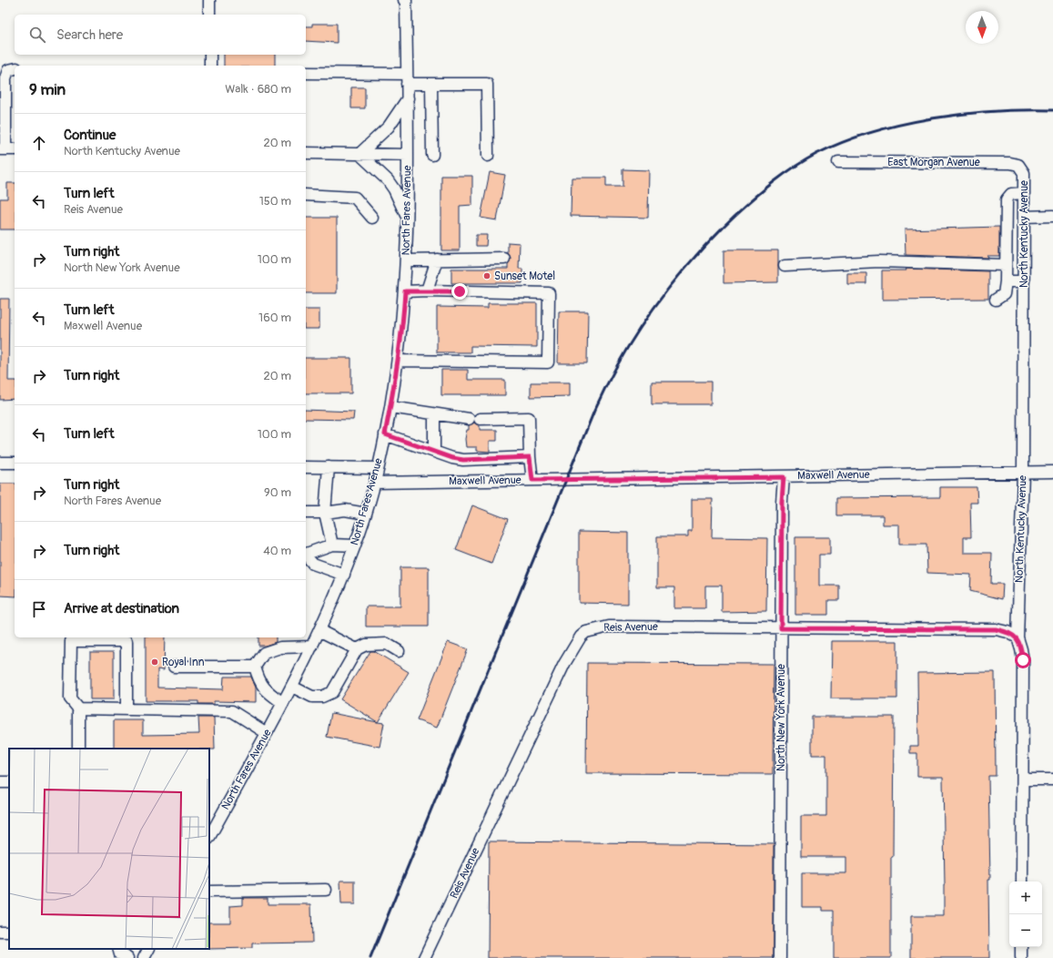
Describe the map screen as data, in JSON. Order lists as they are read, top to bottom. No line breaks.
{"streets":{"street":["East Morgan Avenue","North Fares Avenue","North Kentucky Avenue","Maxwell Avenue","Reis Avenue","North New York Avenue"]},"crossings":[["East Morgan Avenue","North Kentucky Avenue"],["North Fares Avenue","Maxwell Avenue"],["North Kentucky Avenue","Maxwell Avenue"],["North Kentucky Avenue","Reis Avenue"],["Maxwell Avenue","North New York Avenue"],["Reis Avenue","North New York Avenue"]],"places":["Sunset Motel","Royal Inn"],"north":"bottom","page":{"search":"Search here","heading":["9 min","Walk · 680 m"],"list":[["Continue","North Kentucky Avenue","20 m"],["Turn left","Reis Avenue","150 m"],["Turn right","North New York Avenue","100 m"],["Turn left","Maxwell Avenue","160 m"],["Turn right","20 m"],["Turn left","100 m"],["Turn right","North Fares Avenue","90 m"],["Turn right","40 m"],"Arrive at destination"],"map_buttons":["+","−"]}}
